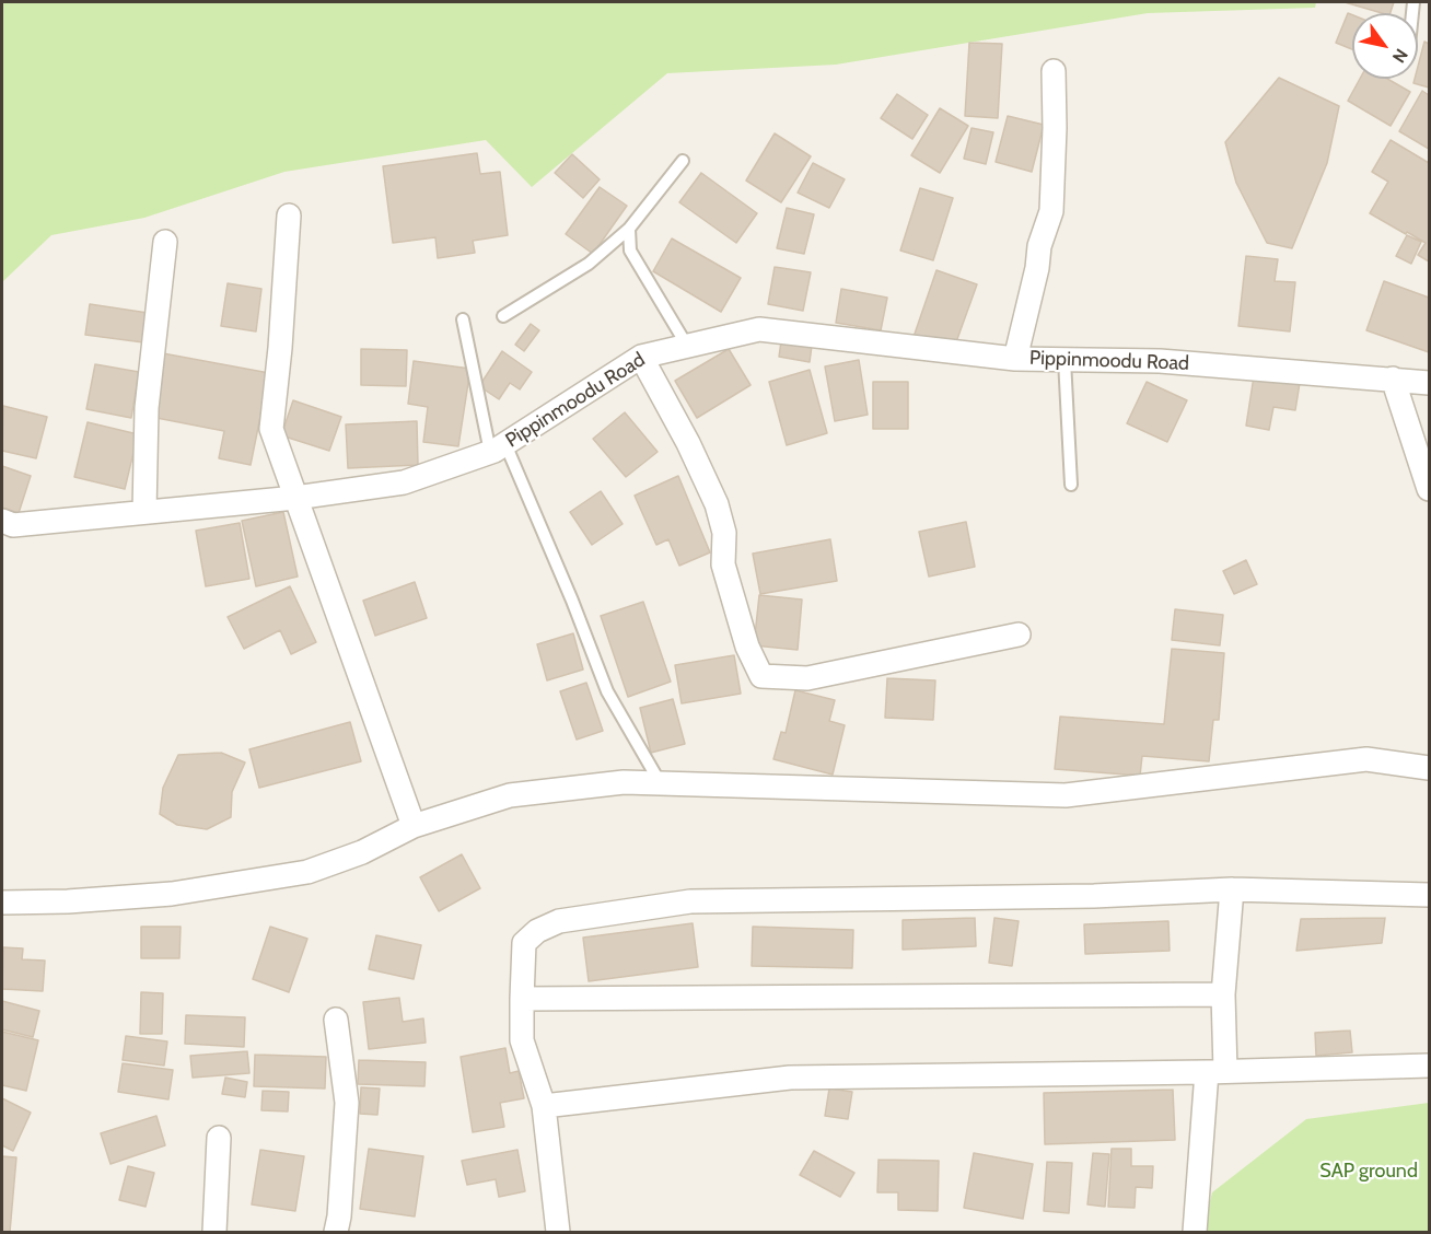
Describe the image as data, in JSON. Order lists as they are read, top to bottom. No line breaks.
{"streets":{"street":["Pippinmoodu Road"]},"parks":["SAP ground"],"north":"bottom right"}
